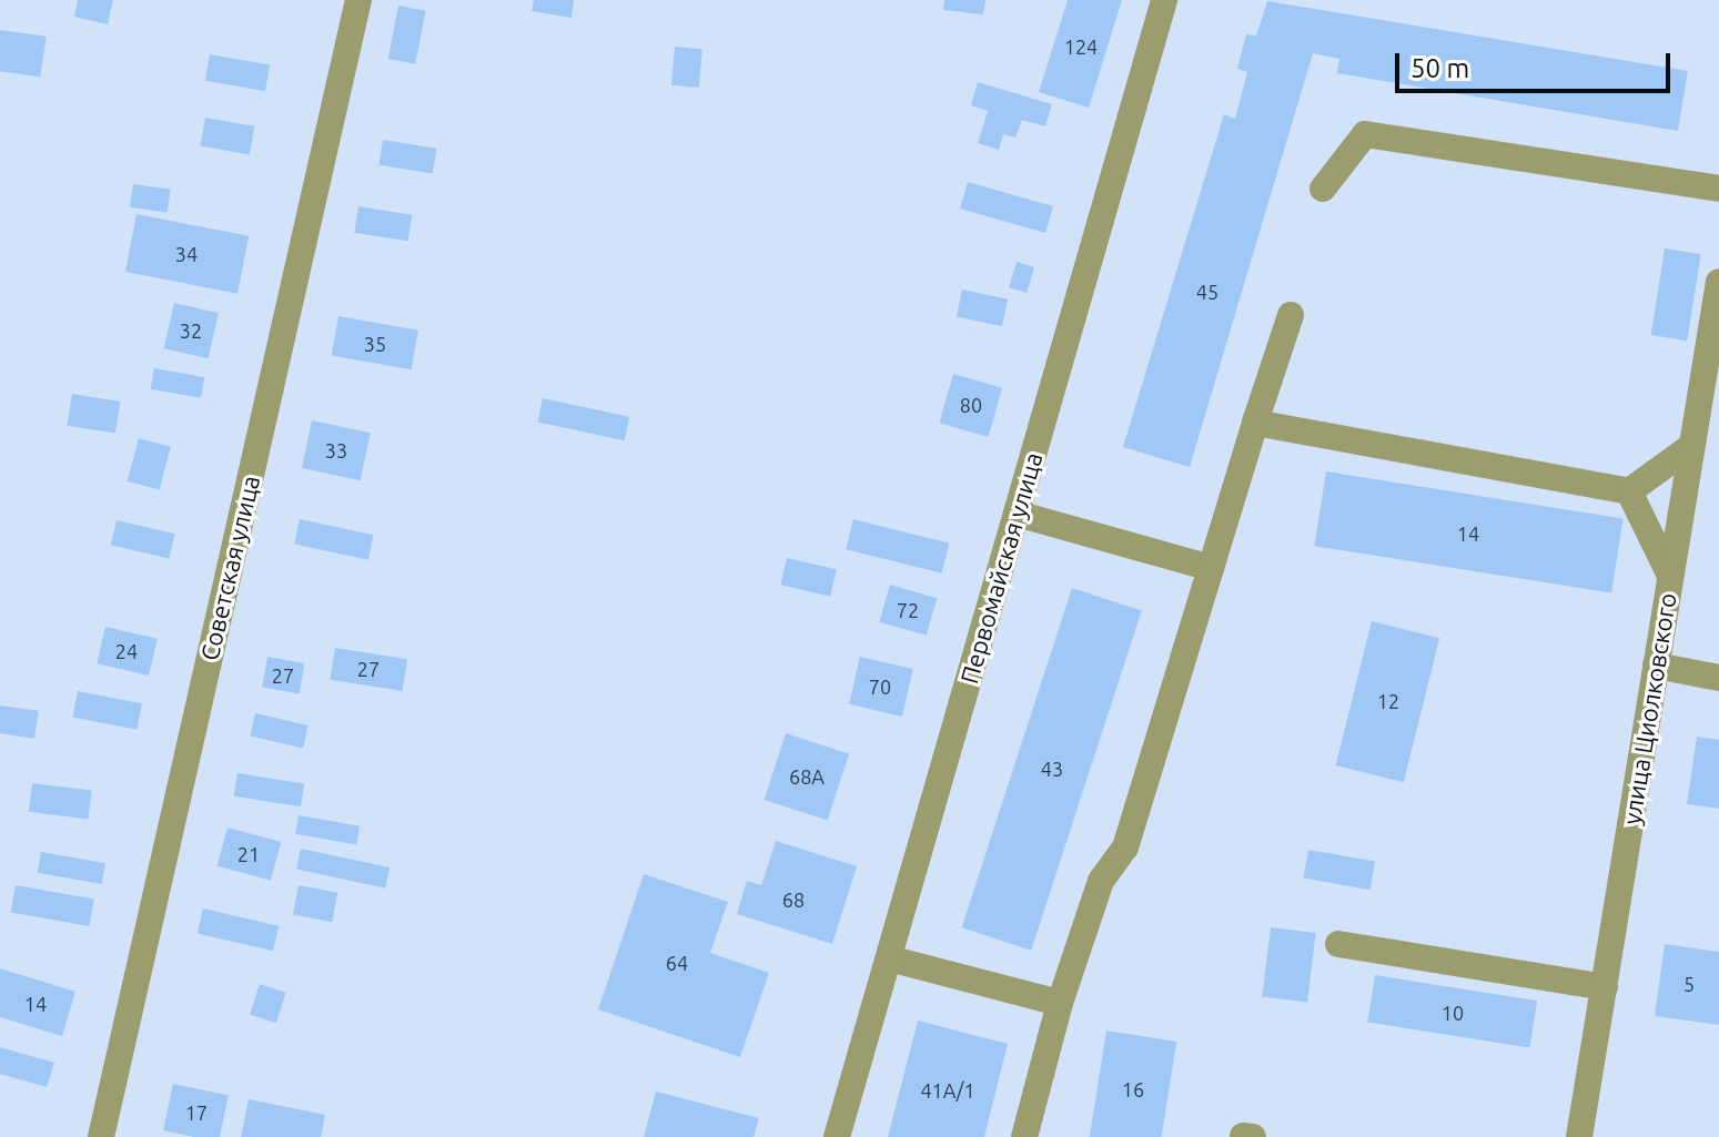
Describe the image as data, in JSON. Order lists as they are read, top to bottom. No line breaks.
{"streets":{"street":["Советская улица","Первомайская улица","улица Циолковского"]},"house_numbers":["124","34","45","32","35","80","33","14","72","24","27","27","70","12","43","68А","21","68","64","5","14","10","16","41А/1","17"],"scale_bar":"50 m"}
